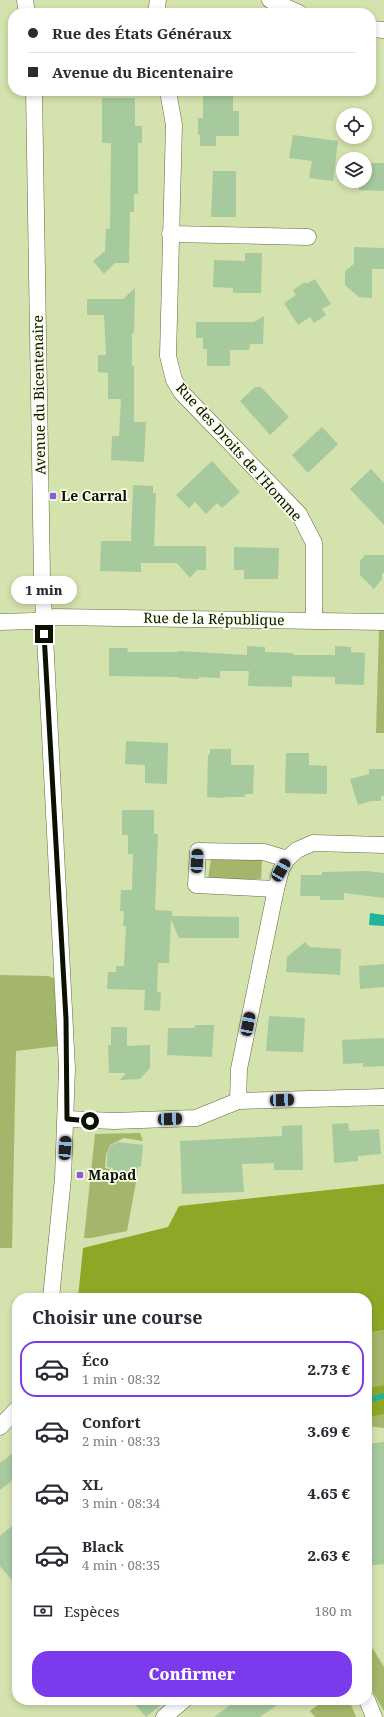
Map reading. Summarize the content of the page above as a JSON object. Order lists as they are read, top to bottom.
{
  "streets": {
    "street": ["Avenue du Bicentenaire", "Rue des Droits de l'Homme", "Rue de la République"]
  },
  "crossings": [
    ["Avenue du Bicentenaire", "Rue de la République"],
    ["Rue des Droits de l'Homme", "Rue de la République"]
  ],
  "places": {
    "transit": ["Le Carral", "Mapad"]
  },
  "page": {
    "banner": ["Rue des États Généraux", "Avenue du Bicentenaire"],
    "bubble": "1 min",
    "heading": "Choisir une course",
    "list": [
      {
        "name": "Éco",
        "note": "1 min · 08:32",
        "value": "2.73 €"
      },
      {
        "name": "Confort",
        "note": "2 min · 08:33",
        "value": "3.69 €"
      },
      {
        "name": "XL",
        "note": "3 min · 08:34",
        "value": "4.65 €"
      },
      {
        "name": "Black",
        "note": "4 min · 08:35",
        "value": "2.63 €"
      }
    ],
    "pay": ["Espèces", "180 m"],
    "buttons": "Confirmer"
  }
}
